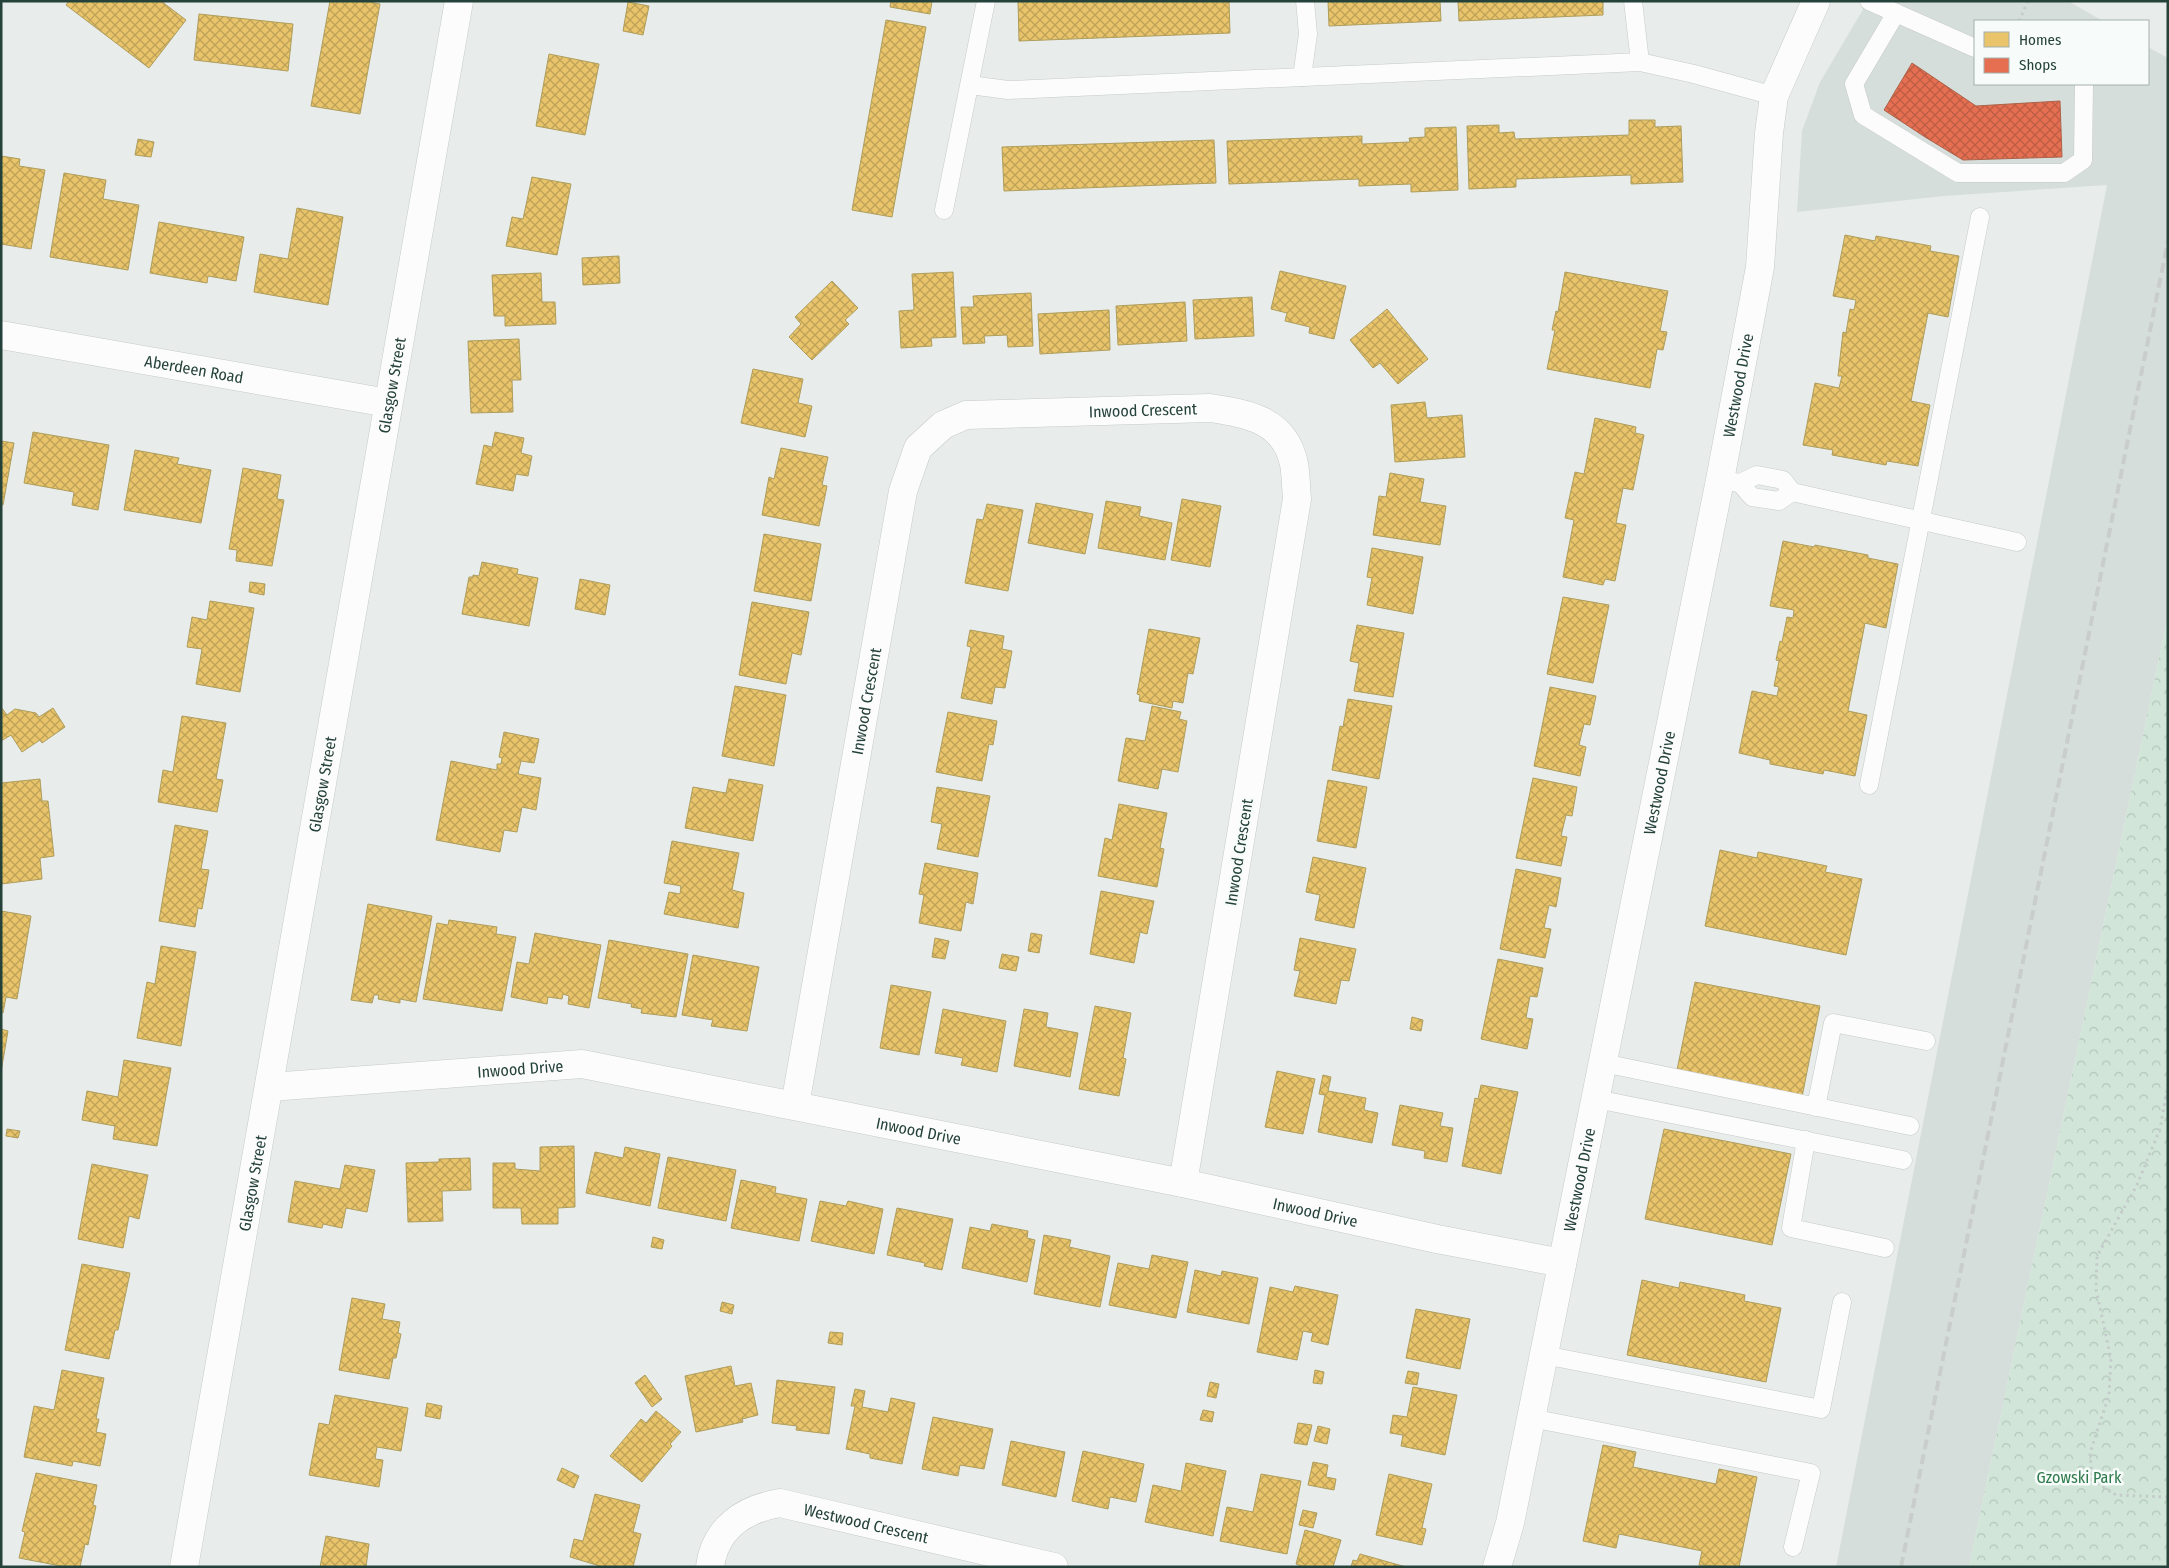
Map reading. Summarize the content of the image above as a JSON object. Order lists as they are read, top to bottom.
{
  "streets": {
    "street": [
      "Aberdeen Road",
      "Glasgow Street",
      "Westwood Drive",
      "Inwood Crescent",
      "Inwood Drive",
      "Westwood Crescent"
    ]
  },
  "crossings": [
    ["Aberdeen Road", "Glasgow Street"],
    ["Glasgow Street", "Inwood Drive"],
    ["Westwood Drive", "Inwood Drive"],
    ["Inwood Crescent", "Inwood Drive"]
  ],
  "parks": ["Gzowski Park"],
  "legend": ["Homes", "Shops"]
}
